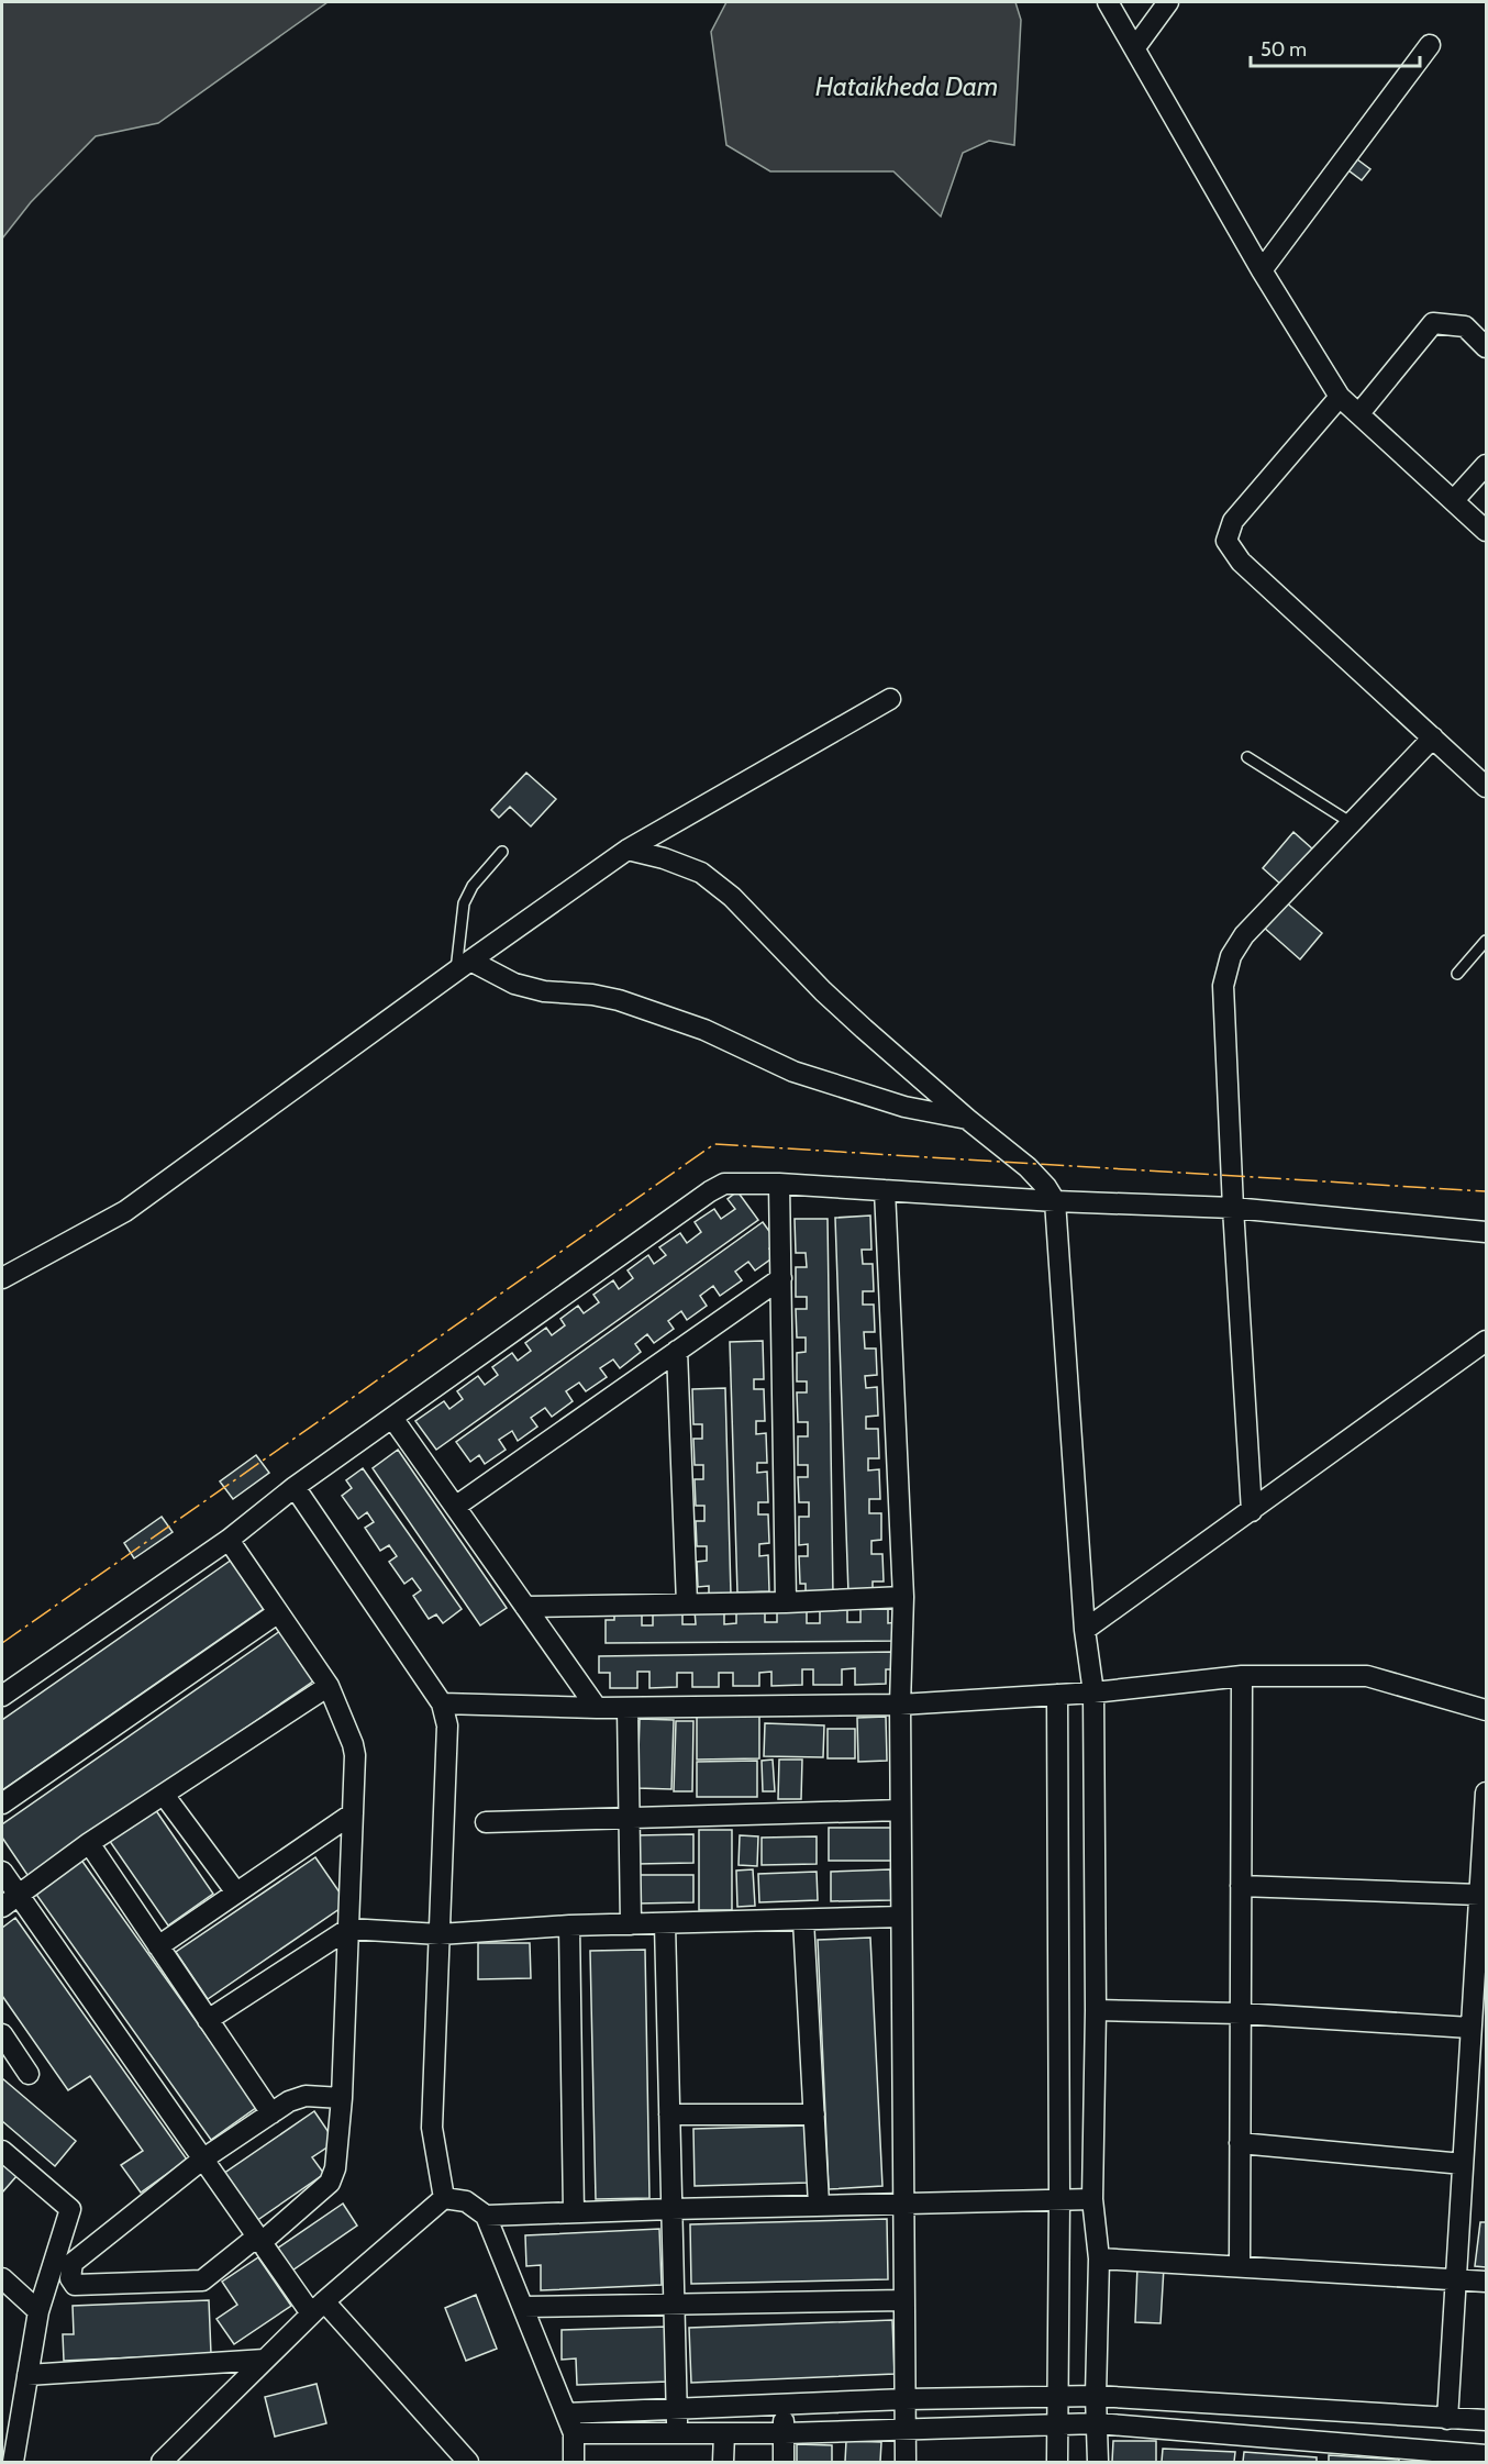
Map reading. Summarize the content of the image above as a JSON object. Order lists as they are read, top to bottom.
{
  "water": ["Hataikheda Dam"],
  "scale_bar": "50 m"
}
